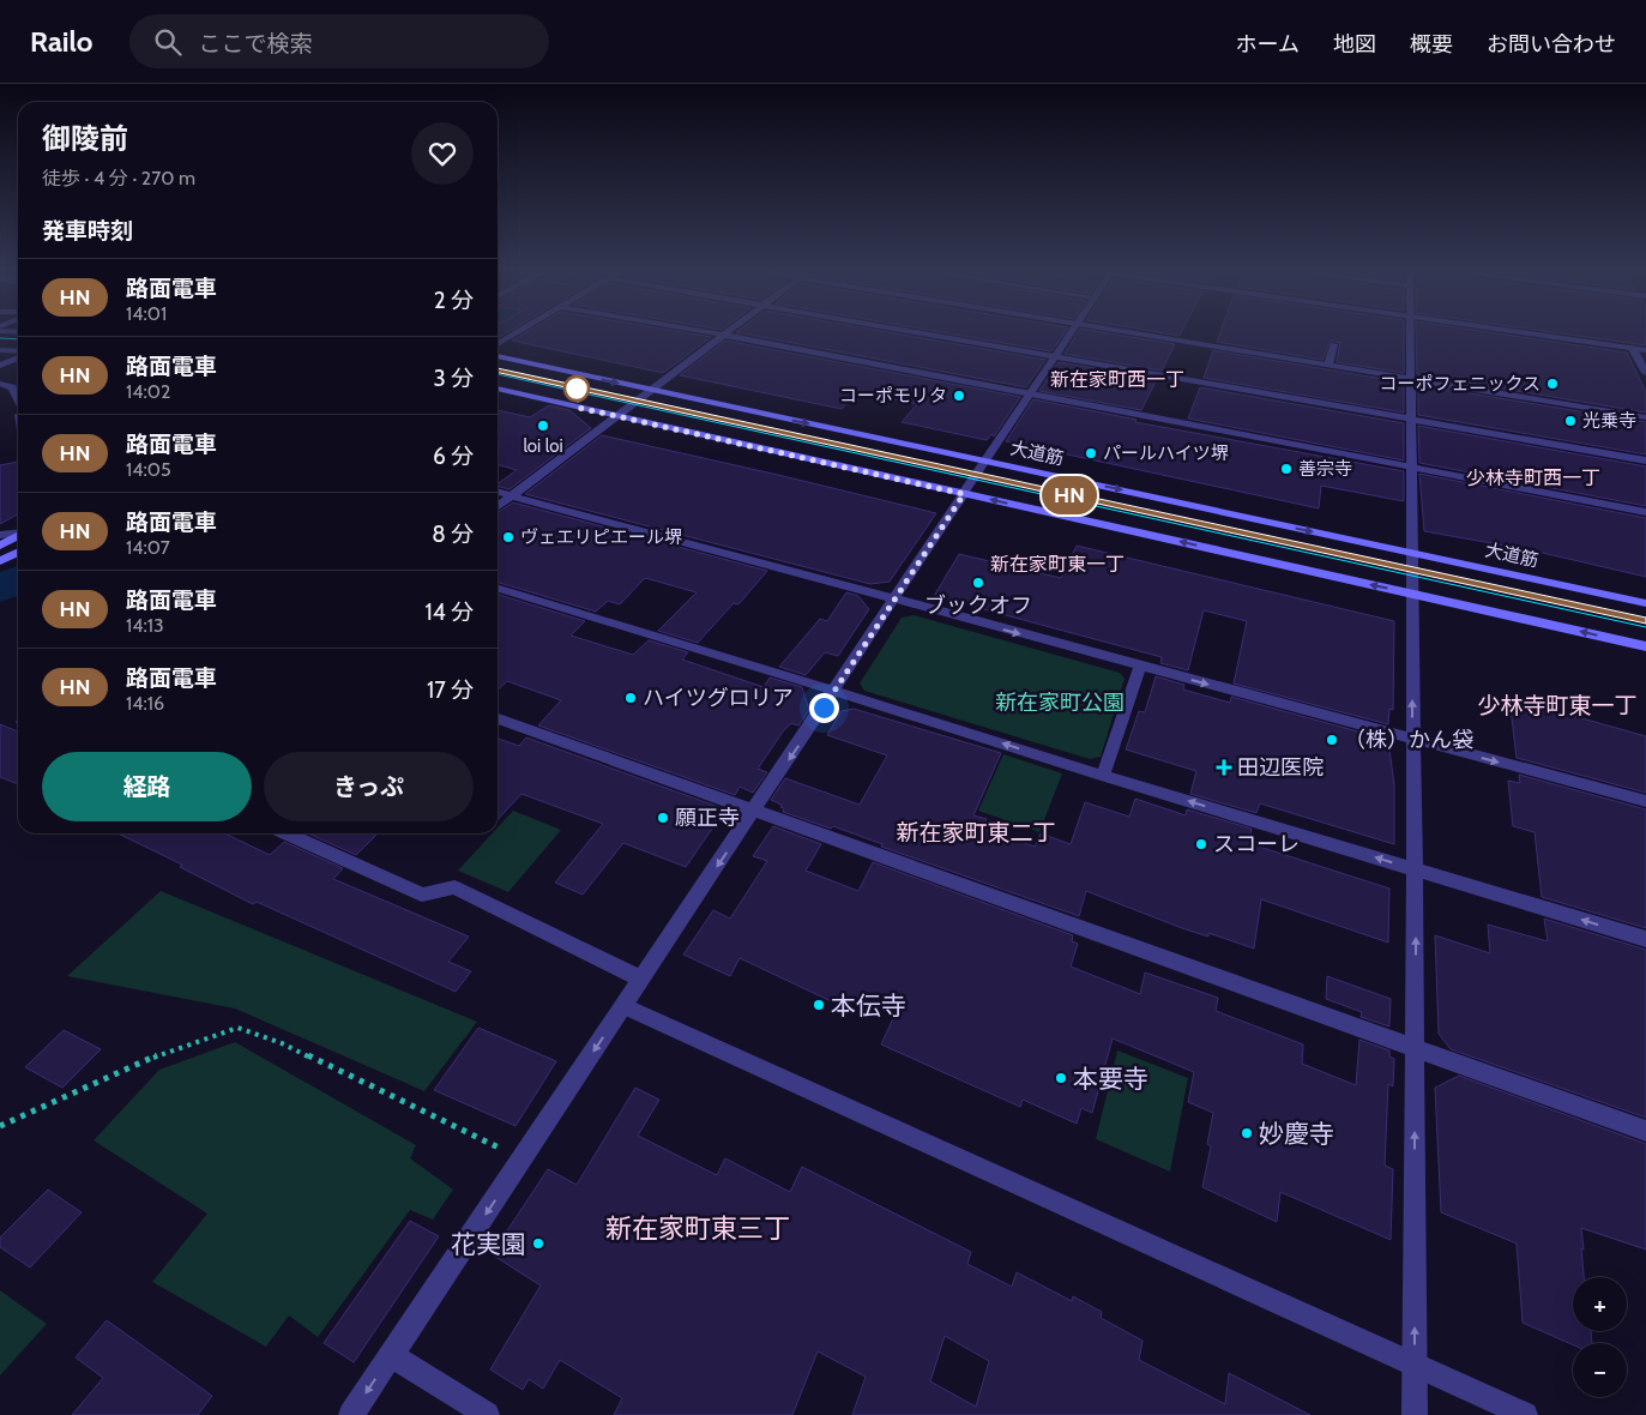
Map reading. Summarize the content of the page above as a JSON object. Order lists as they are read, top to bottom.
{
  "streets": {
    "main road": ["大道筋"]
  },
  "districts": [
    "新在家町西一丁",
    "少林寺町西一丁",
    "新在家町東一丁",
    "少林寺町東一丁",
    "新在家町東二丁",
    "新在家町東三丁"
  ],
  "parks": ["新在家町公園"],
  "places": {
    "other": [
      "コーポフェニックス",
      "コーポモリタ",
      "光乗寺",
      "loi loi",
      "パールハイツ堺",
      "善宗寺",
      "ヴェエリピエール堺",
      "ブックオフ",
      "ハイツグロリア",
      "（株）かん袋",
      "願正寺",
      "スコーレ",
      "本伝寺",
      "本要寺",
      "妙慶寺",
      "花実園"
    ],
    "health": ["田辺医院"]
  },
  "lines": ["tram line HN"],
  "page": {
    "header": "Railo",
    "search": "ここで検索",
    "nav": [
      "ホーム",
      "地図",
      "概要",
      "お問い合わせ"
    ],
    "on_map": "HN",
    "heading": [
      ["御陵前", "徒歩 · 4 分 · 270 m"],
      "発車時刻"
    ],
    "list": [
      {
        "mark": "HN",
        "name": "路面電車",
        "note": "14:01",
        "value": "2 分"
      },
      {
        "mark": "HN",
        "name": "路面電車",
        "note": "14:02",
        "value": "3 分"
      },
      {
        "mark": "HN",
        "name": "路面電車",
        "note": "14:05",
        "value": "6 分"
      },
      {
        "mark": "HN",
        "name": "路面電車",
        "note": "14:07",
        "value": "8 分"
      },
      {
        "mark": "HN",
        "name": "路面電車",
        "note": "14:13",
        "value": "14 分"
      },
      {
        "mark": "HN",
        "name": "路面電車",
        "note": "14:16",
        "value": "17 分"
      }
    ],
    "buttons": ["経路", "きっぷ"],
    "map_buttons": ["+", "−"]
  }
}
